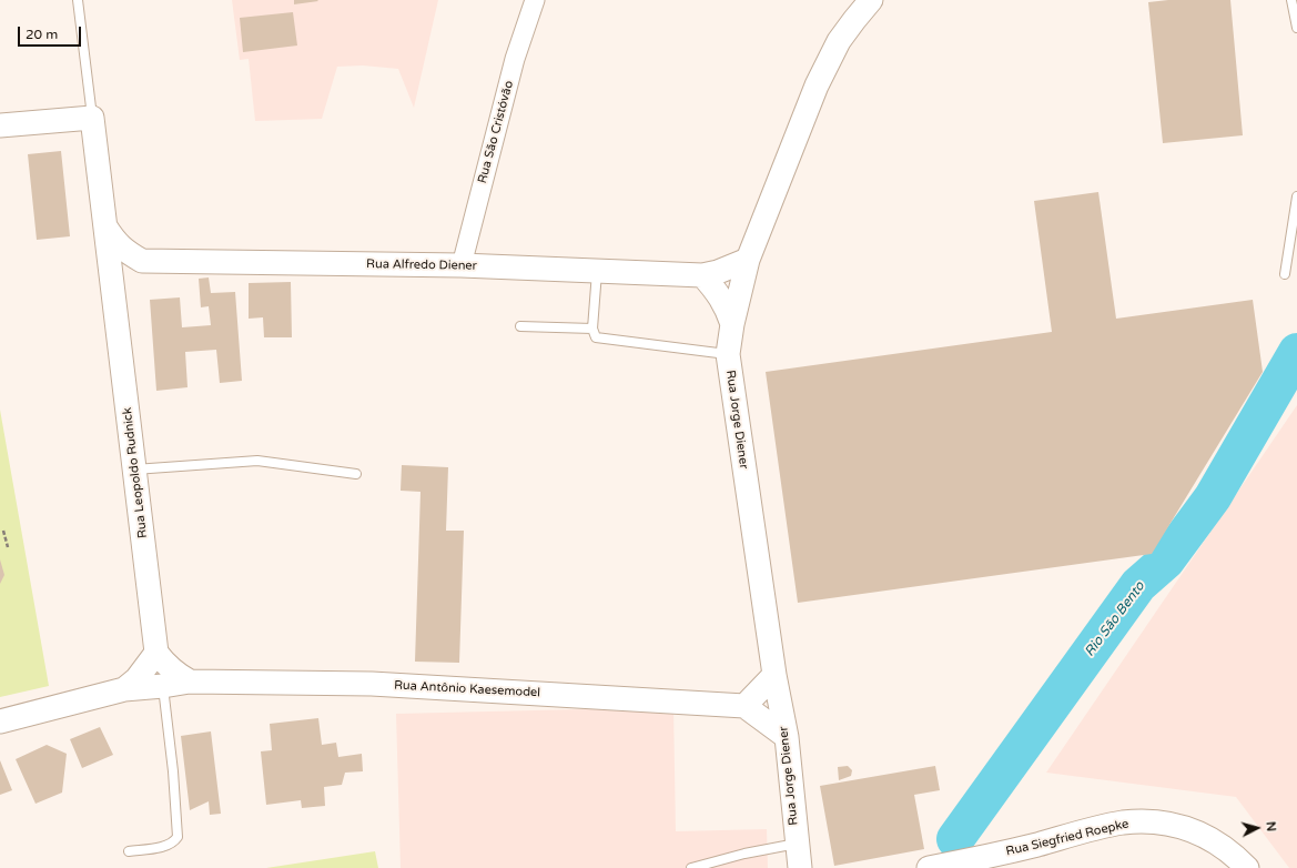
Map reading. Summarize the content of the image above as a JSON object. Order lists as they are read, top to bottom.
{
  "streets": {
    "street": [
      "Rua São Cristóvão",
      "Rua Alfredo Diener",
      "Rua Jorge Diener",
      "Rua Leopoldo Rudnick",
      "Rua Antônio Kaesemodel",
      "Rua Siegfried Roepke"
    ]
  },
  "crossings": [
    ["Rua São Cristóvão", "Rua Alfredo Diener"],
    ["Rua Alfredo Diener", "Rua Jorge Diener"],
    ["Rua Alfredo Diener", "Rua Leopoldo Rudnick"],
    ["Rua Leopoldo Rudnick", "Rua Antônio Kaesemodel"]
  ],
  "water": ["Rio São Bento"],
  "scale_bar": "20 m",
  "north": "right"
}
